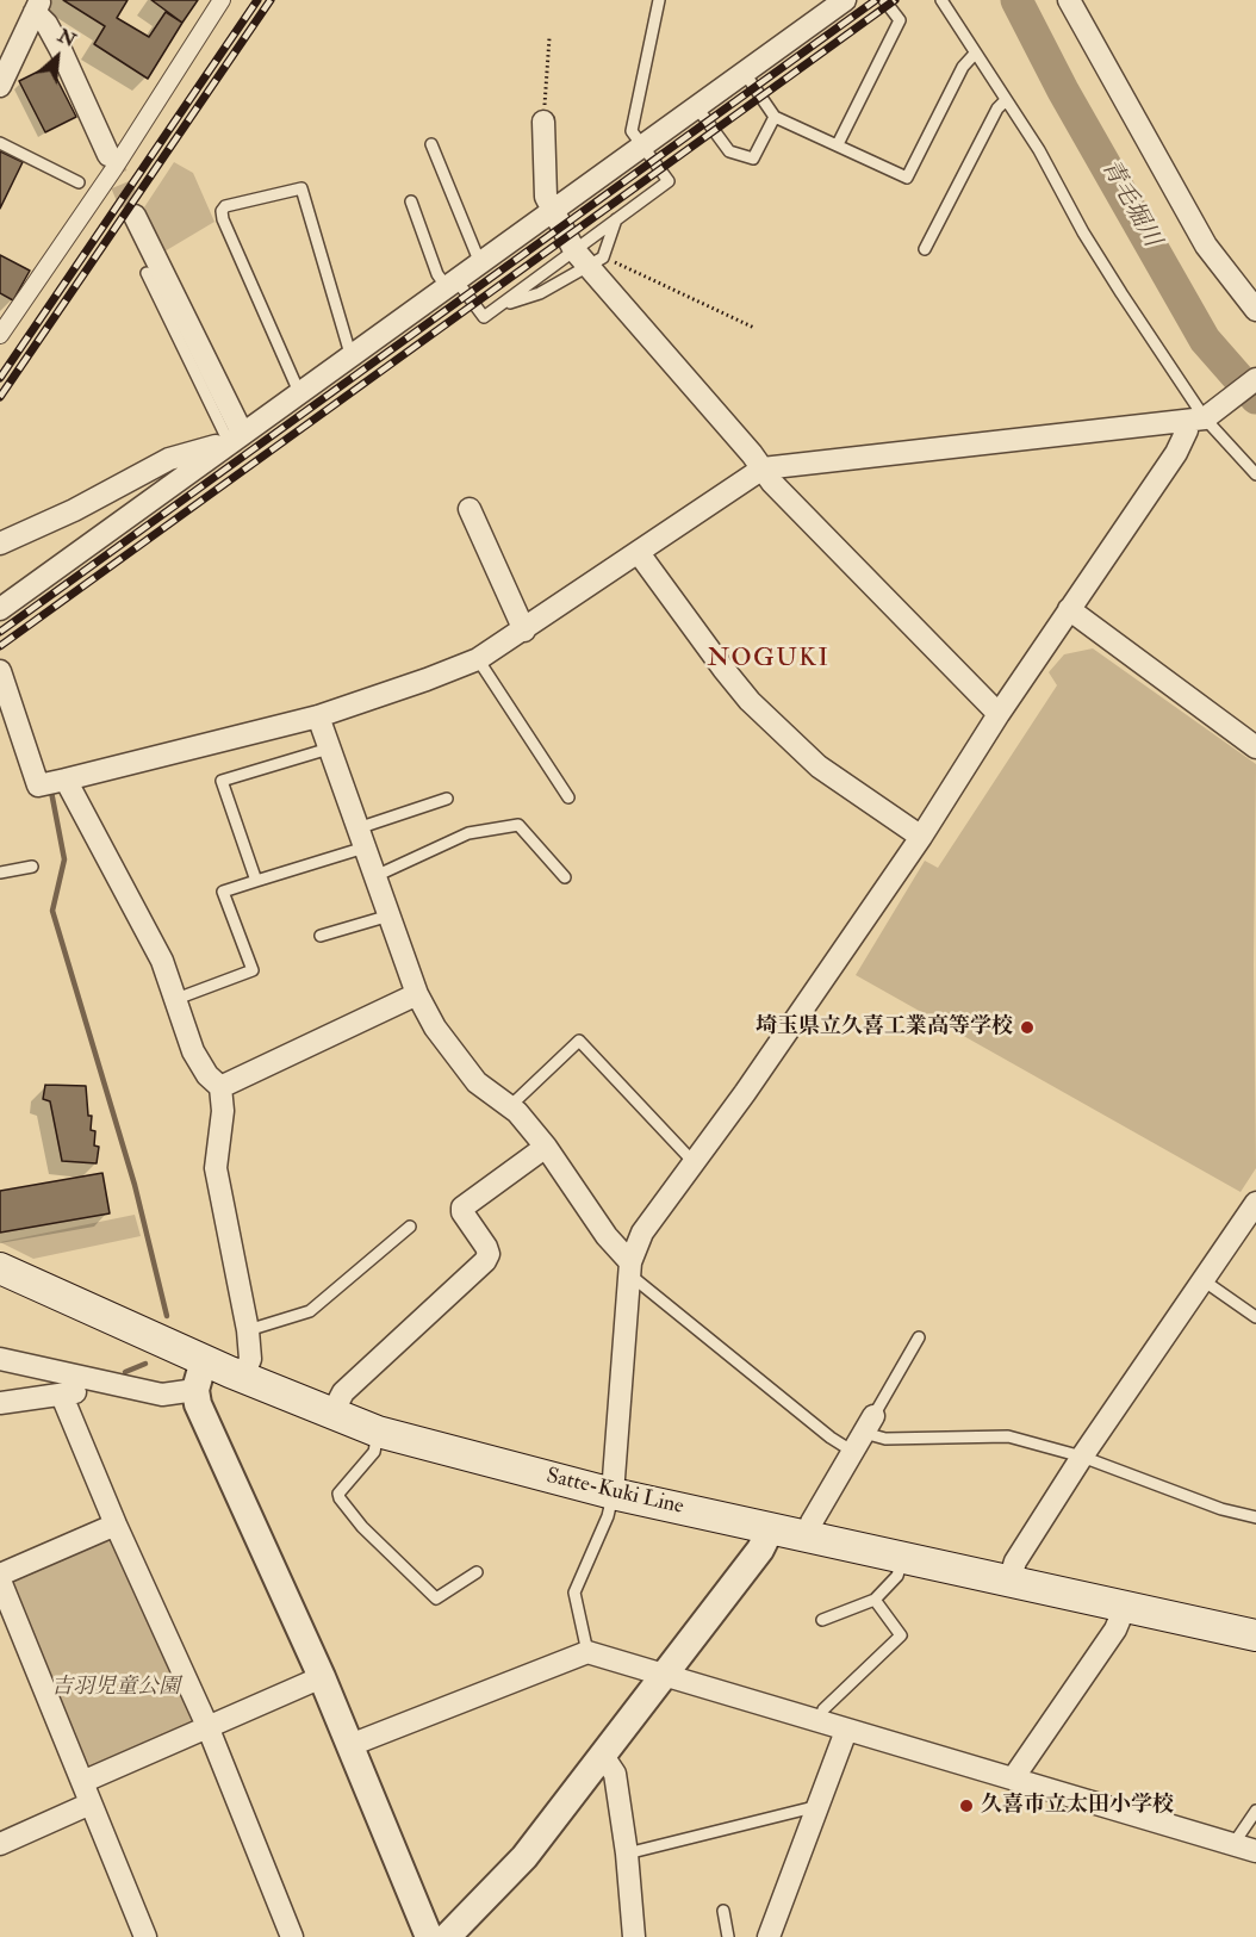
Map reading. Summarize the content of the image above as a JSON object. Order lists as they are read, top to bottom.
{
  "streets": {
    "main road": ["Satte-Kuki Line"]
  },
  "districts": ["NOGUKI"],
  "water": ["青毛堀川"],
  "parks": ["吉羽児童公園"],
  "places": ["埼玉県立久喜工業高等学校", "久喜市立太田小学校"],
  "north": "top right"
}
